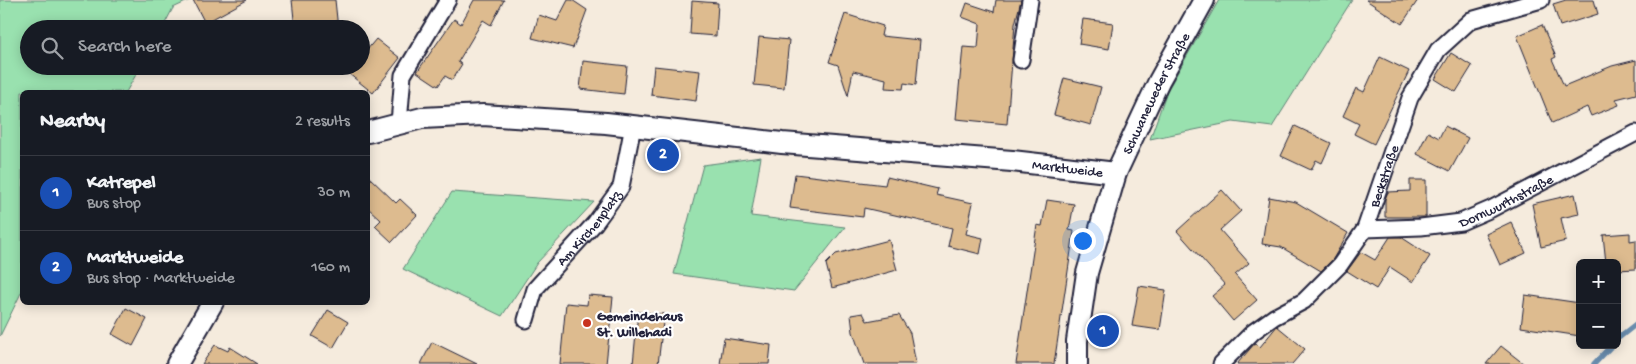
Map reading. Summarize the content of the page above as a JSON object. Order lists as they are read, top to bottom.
{
  "streets": {
    "street": [
      "Schwaneweder Straße",
      "Marktweide",
      "Beckstraße",
      "Dornwurthstraße",
      "Am Kirchenplatz"
    ]
  },
  "crossings": [
    ["Schwaneweder Straße", "Marktweide"],
    ["Marktweide", "Am Kirchenplatz"],
    ["Beckstraße", "Dornwurthstraße"]
  ],
  "places": ["Gemeindehaus St. Willehadi"],
  "page": {
    "search": "Search here",
    "heading": ["Nearby", "2 results"],
    "pins": ["2", "1"],
    "list": [
      {
        "mark": "1",
        "name": "Katrepel",
        "note": "Bus stop",
        "value": "30 m"
      },
      {
        "mark": "2",
        "name": "Marktweide",
        "note": "Bus stop · Marktweide",
        "value": "160 m"
      }
    ],
    "map_buttons": ["+", "−"]
  }
}
